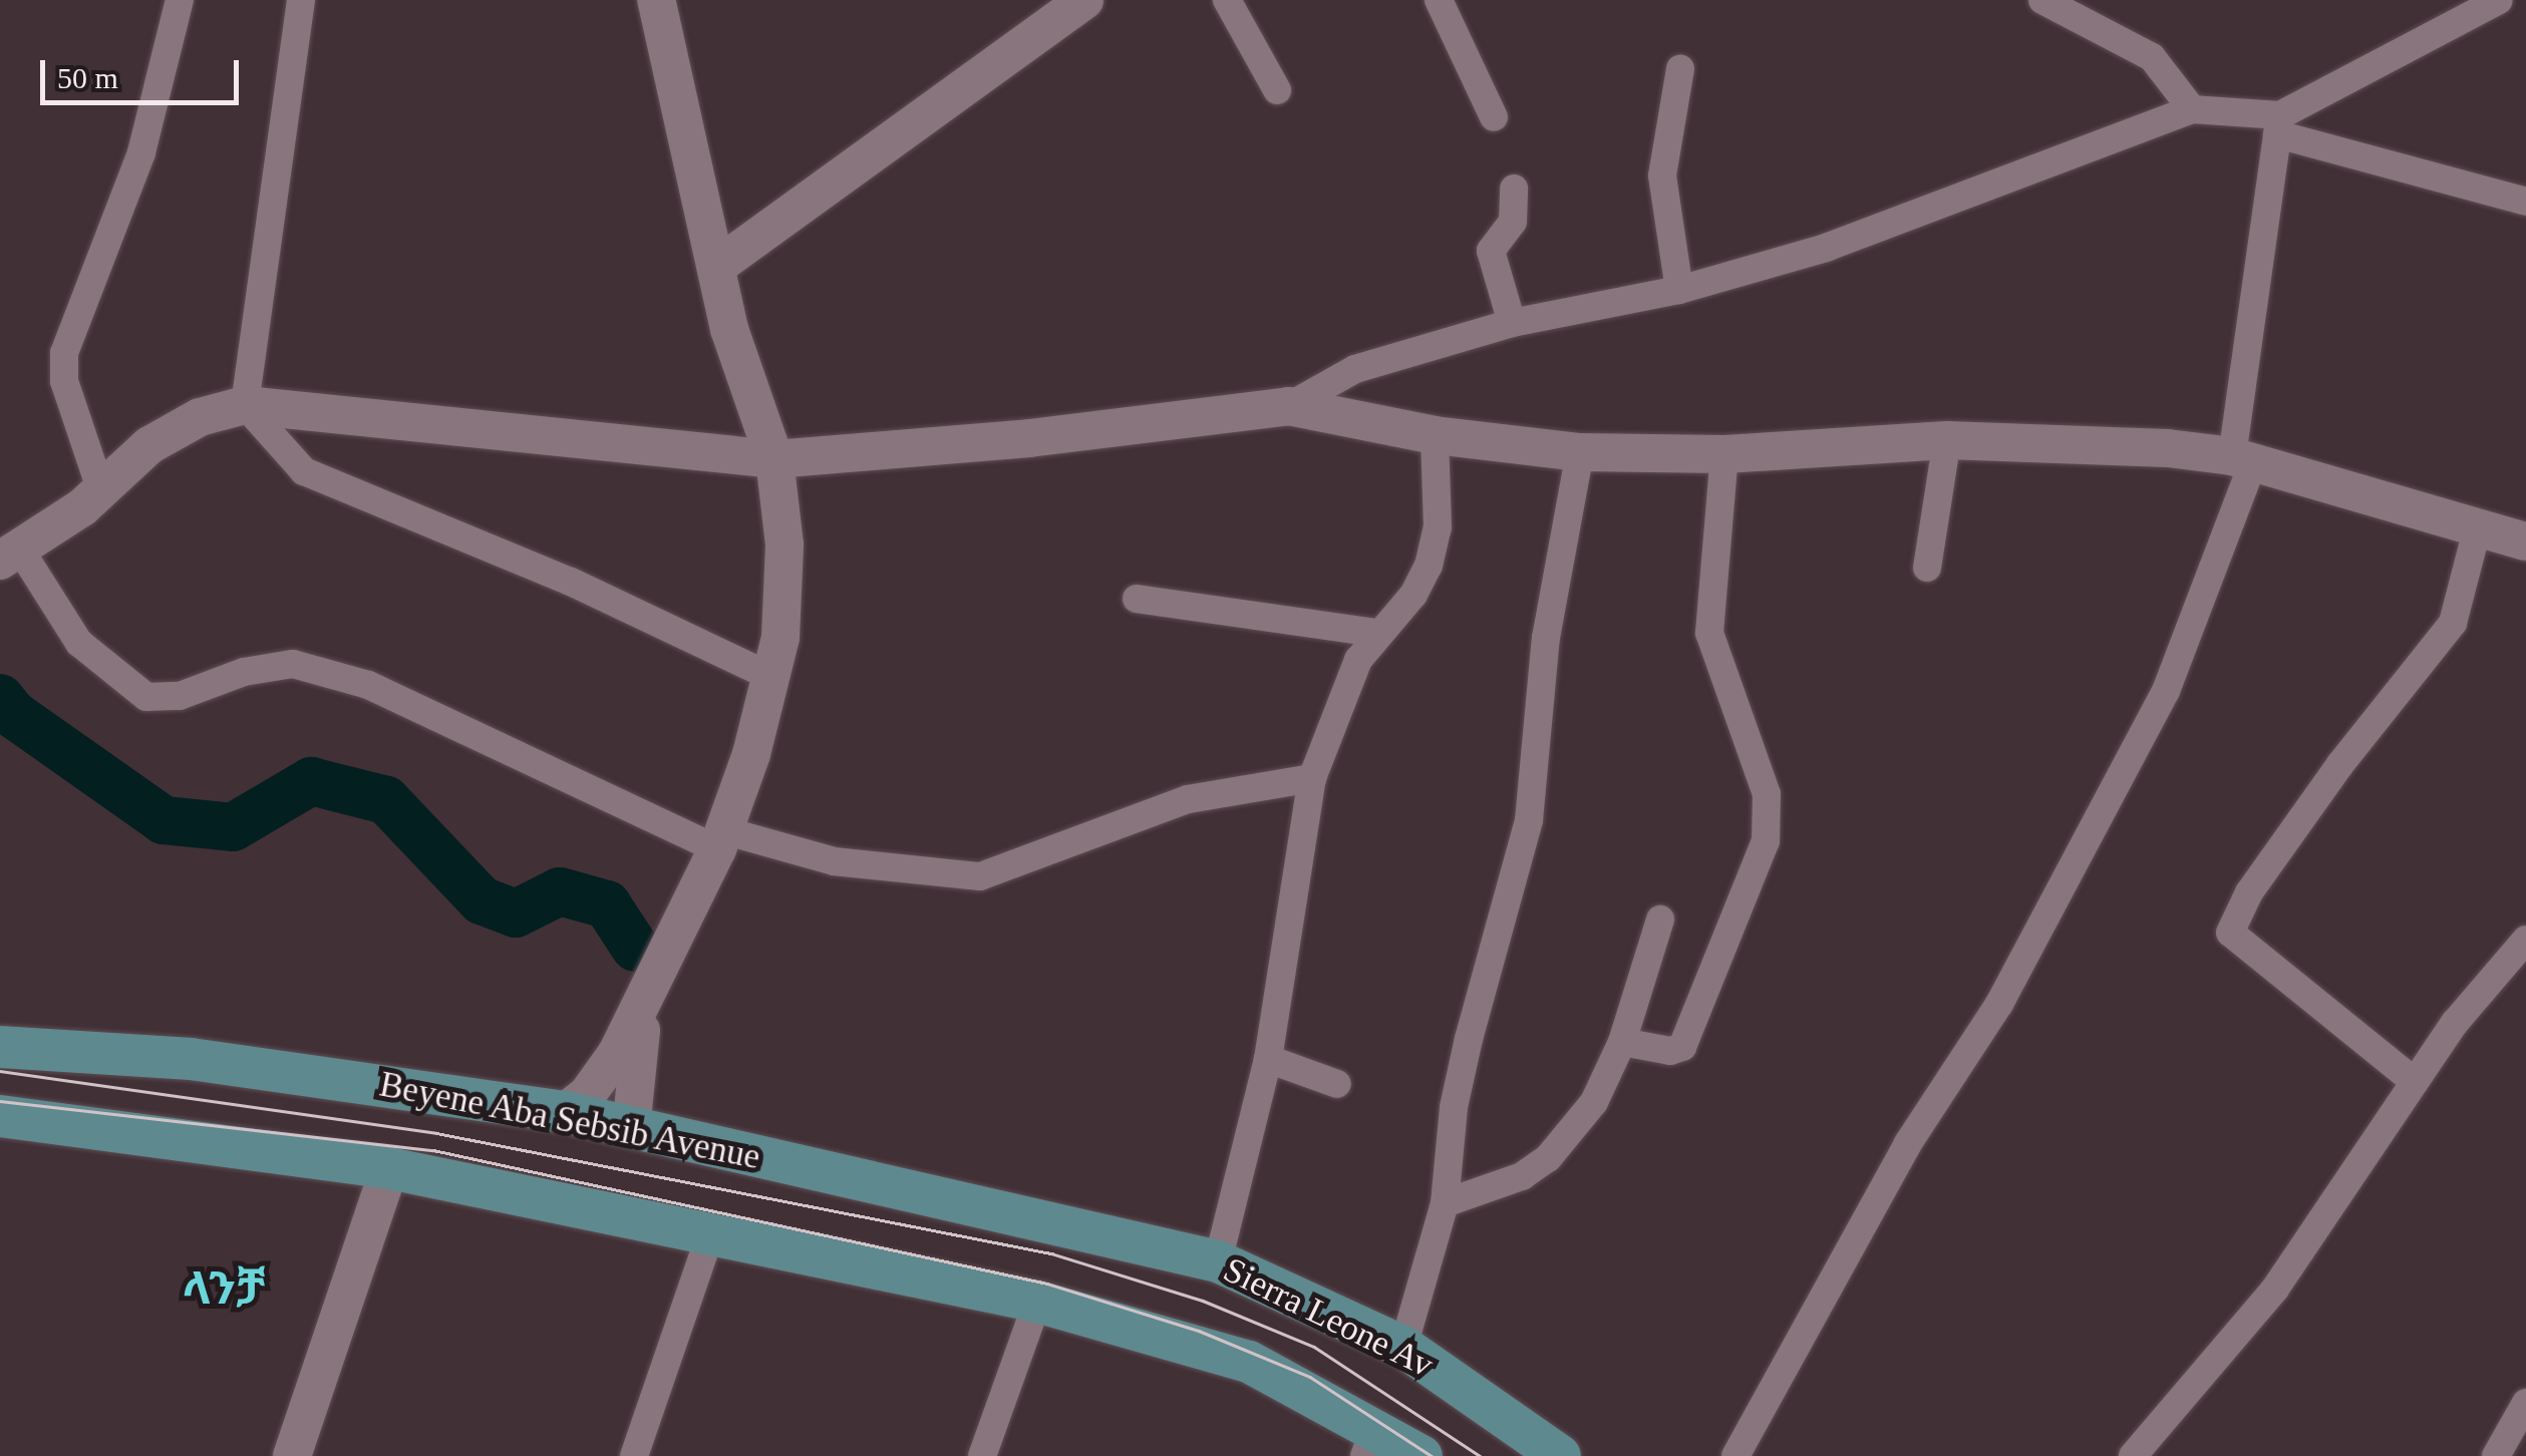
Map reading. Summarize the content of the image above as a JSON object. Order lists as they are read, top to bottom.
{
  "streets": {
    "main road": ["Beyene Aba Sebsib Avenue", "Sierra Leone Av"]
  },
  "crossings": [
    ["Beyene Aba Sebsib Avenue", "Sierra Leone Av"]
  ],
  "districts": ["ላንቻ"],
  "scale_bar": "50 m"
}
